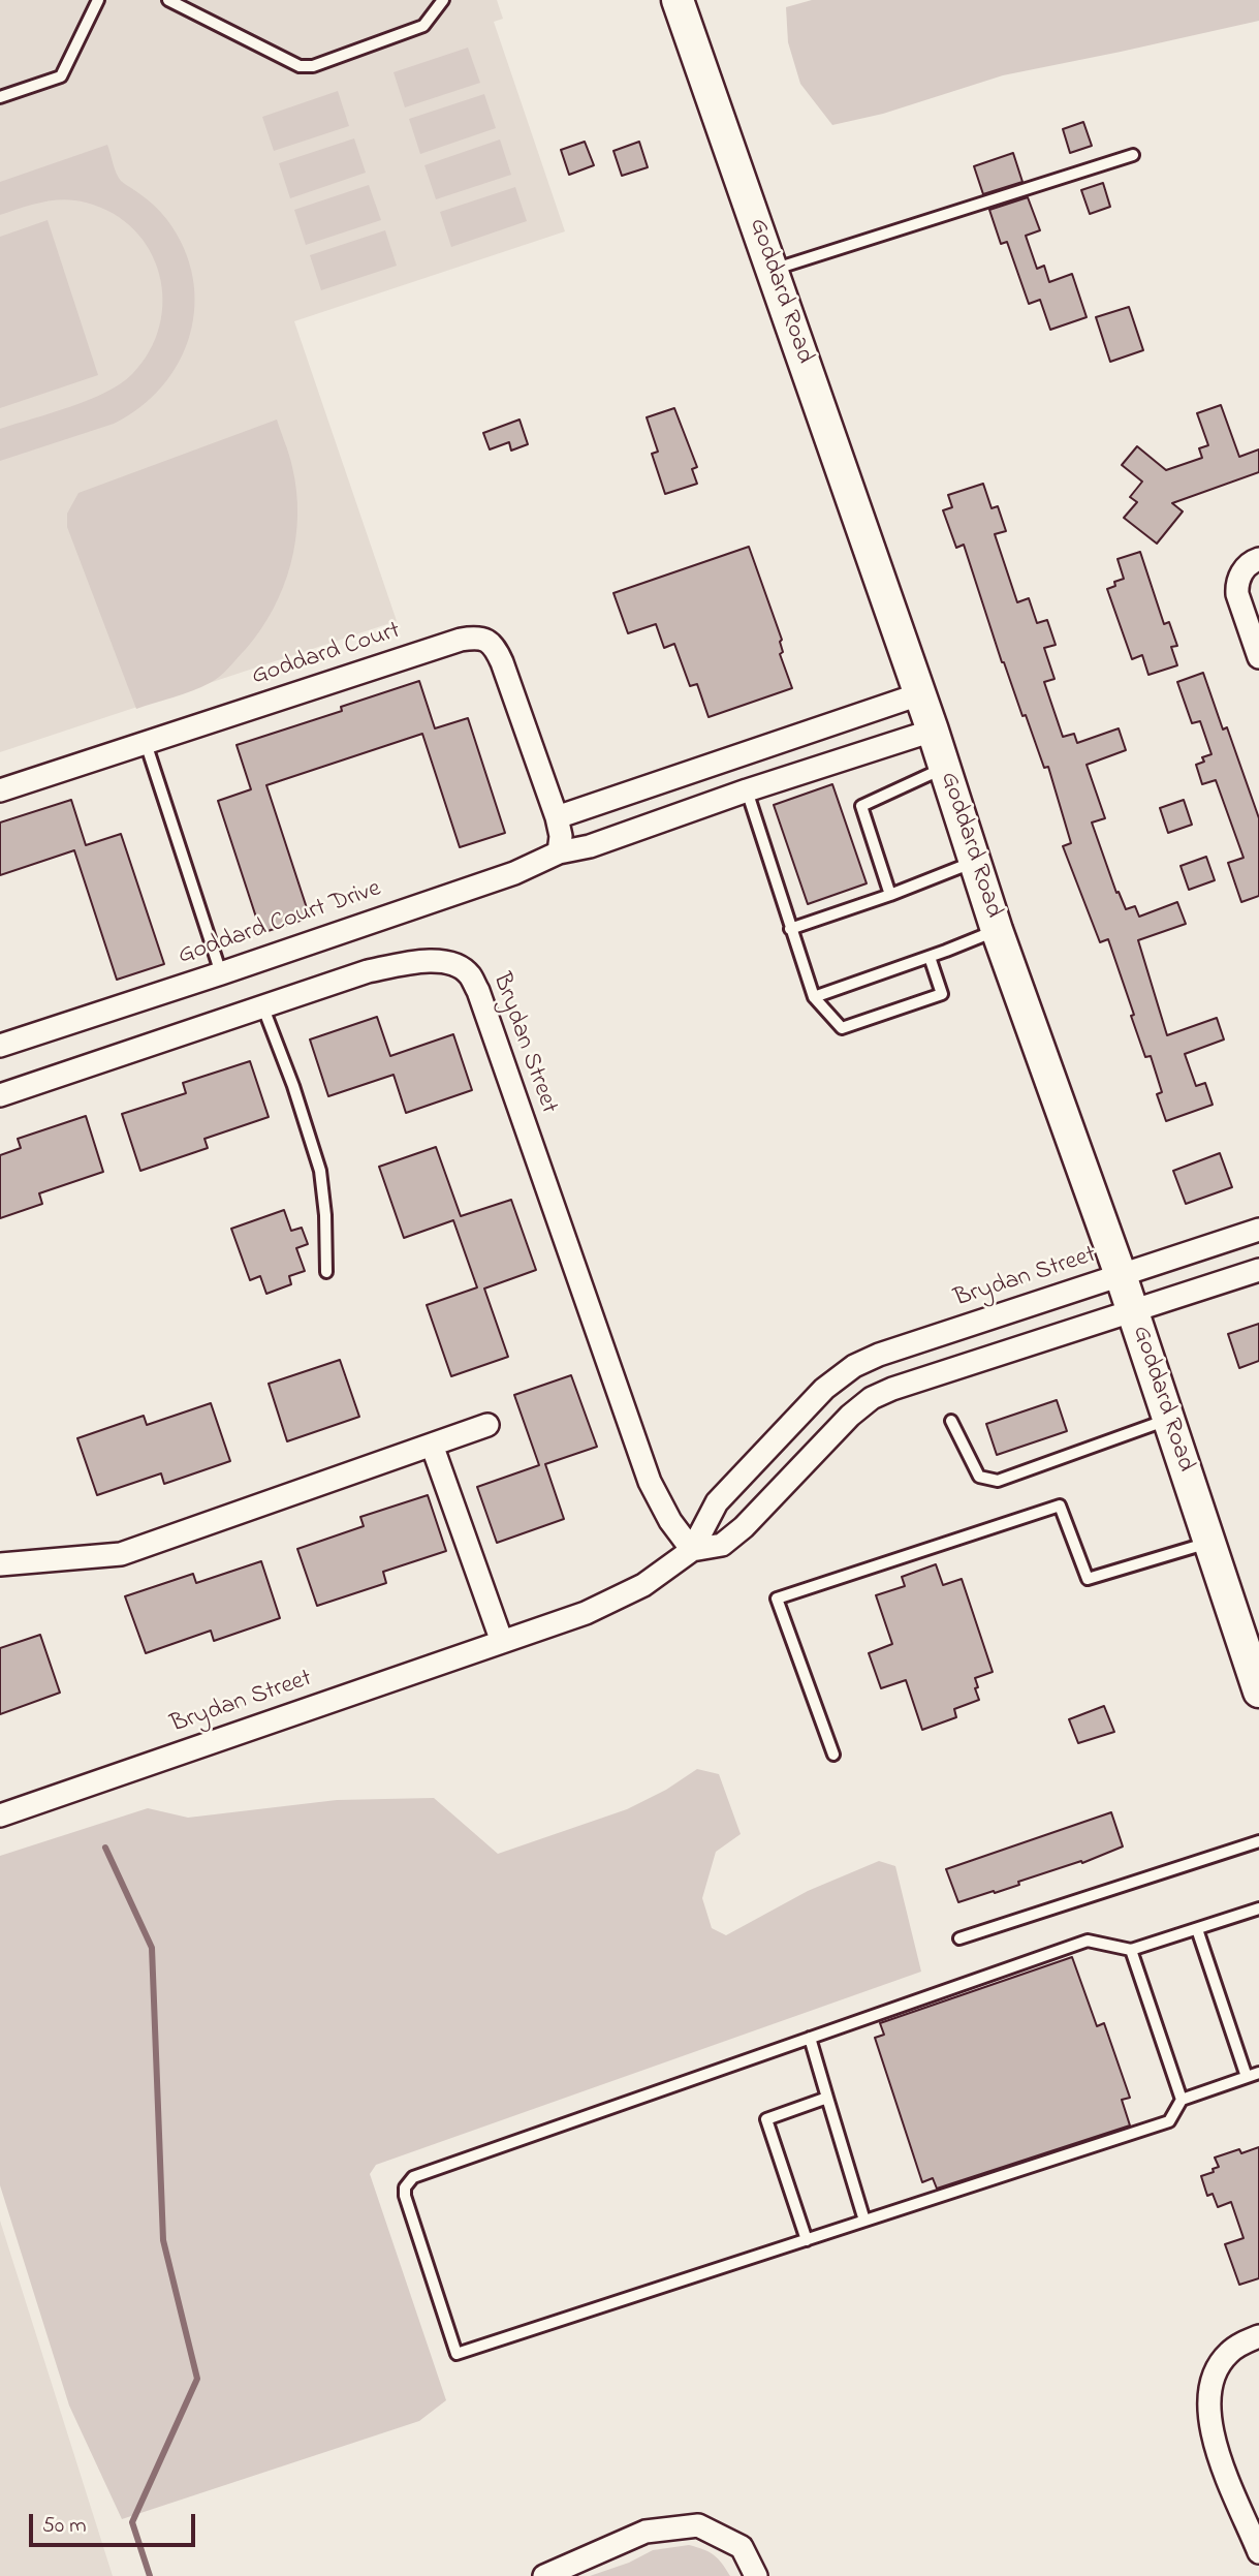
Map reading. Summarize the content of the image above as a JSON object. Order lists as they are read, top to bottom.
{
  "streets": {
    "main road": ["Goddard Road"],
    "street": ["Goddard Court", "Goddard Court Drive", "Brydan Street"]
  },
  "crossings": [
    ["Goddard Road", "Brydan Street"],
    ["Goddard Court", "Goddard Court Drive"]
  ],
  "scale_bar": "50 m"
}
